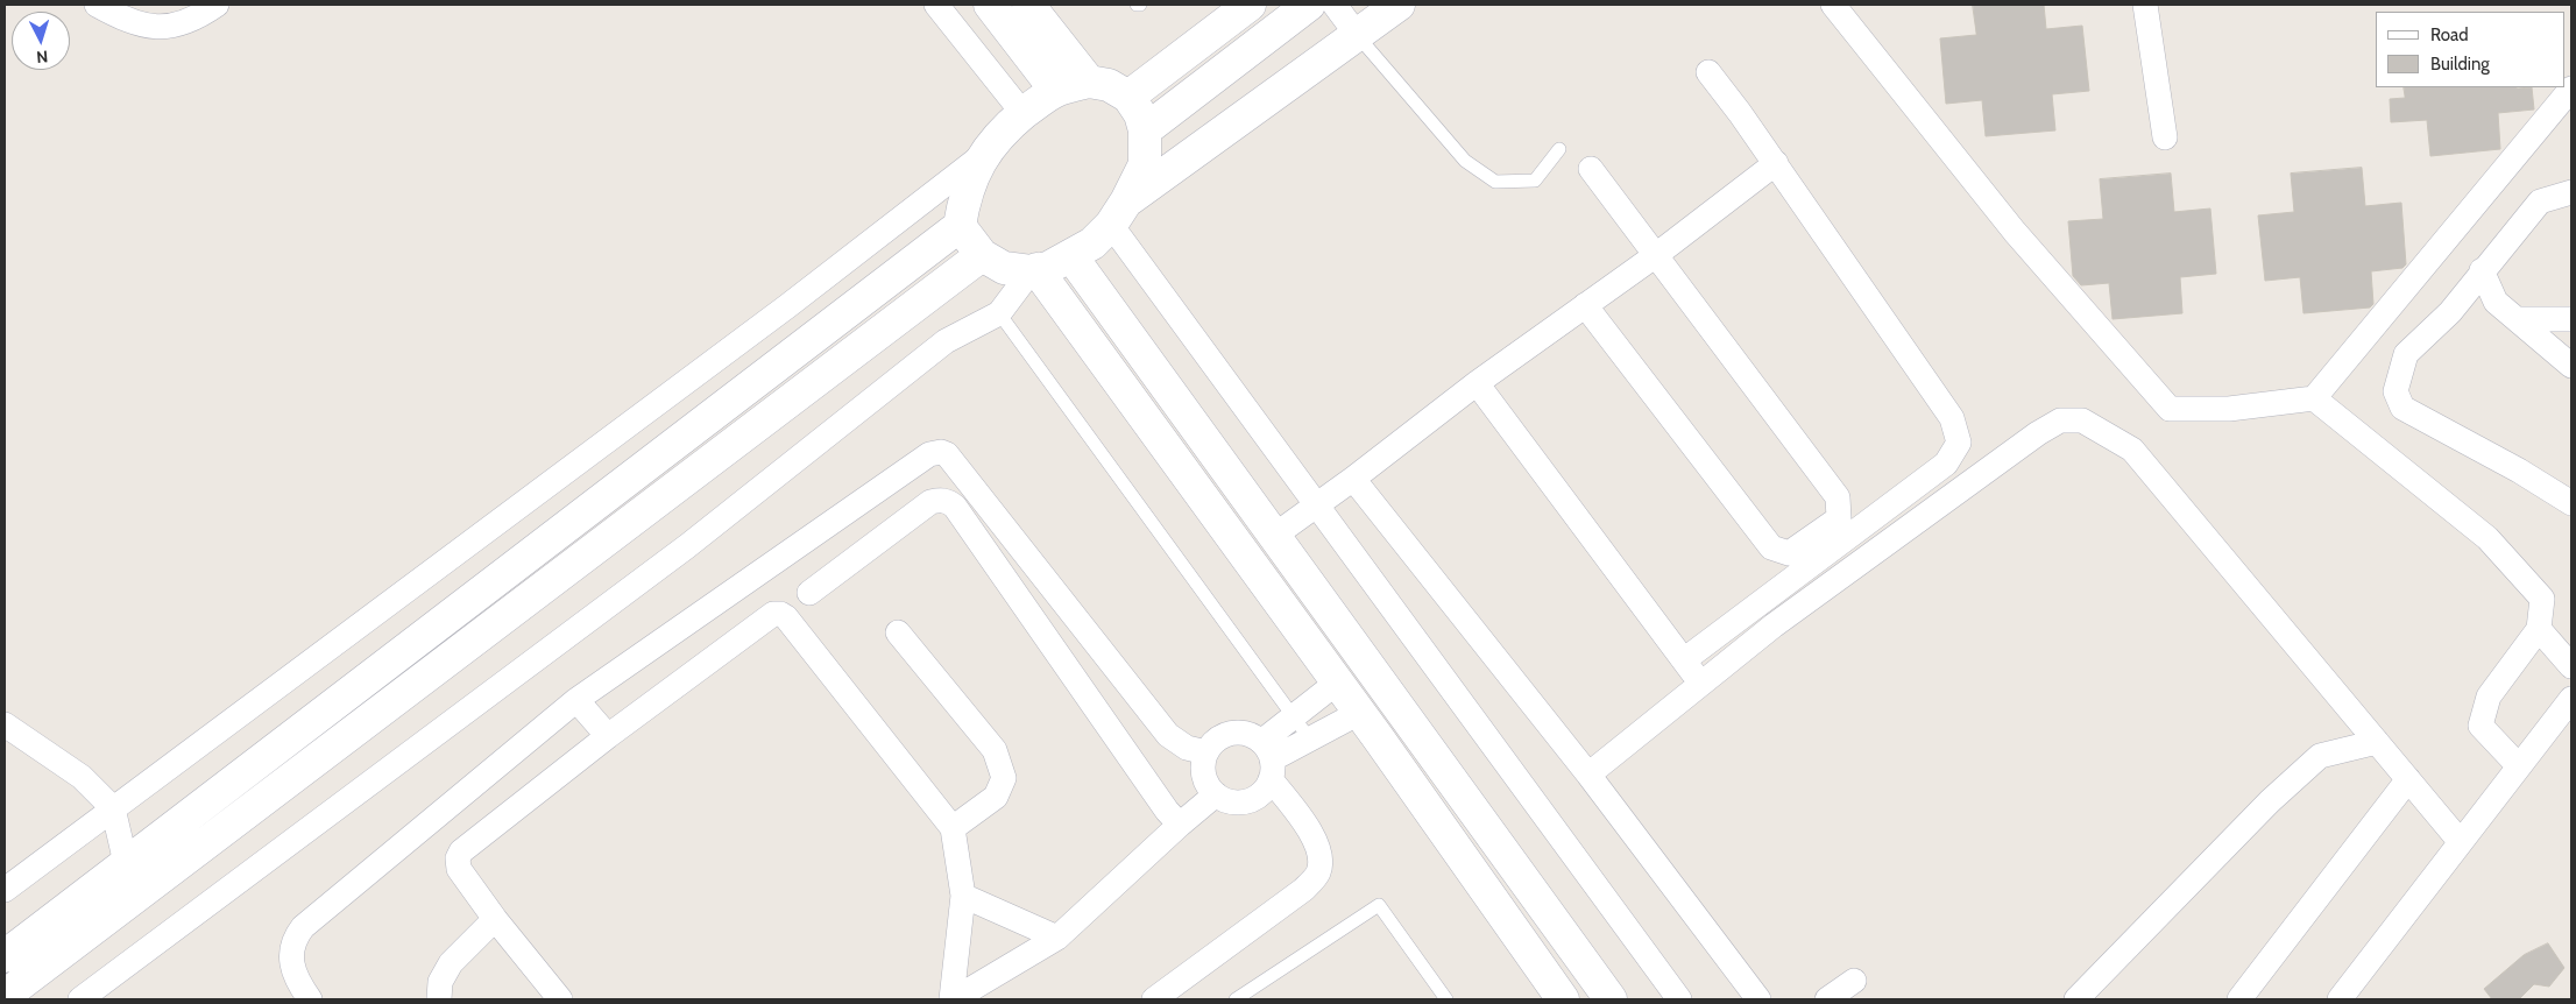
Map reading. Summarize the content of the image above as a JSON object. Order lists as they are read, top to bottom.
{
  "legend": ["Road", "Building"],
  "north": "bottom"
}
